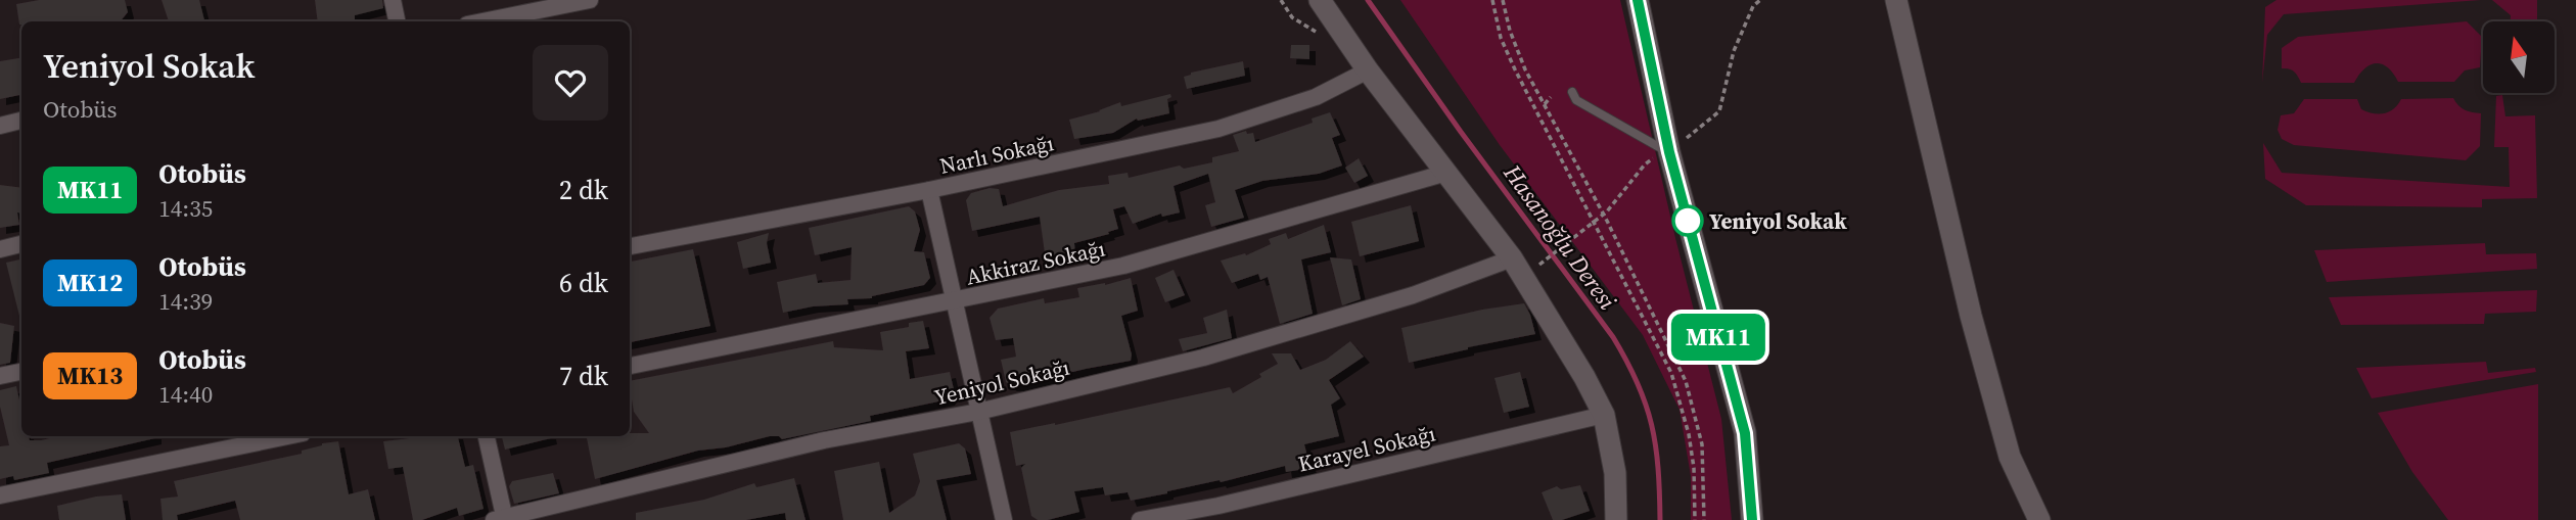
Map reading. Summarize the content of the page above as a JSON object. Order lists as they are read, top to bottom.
{
  "streets": {
    "street": [
      "Narlı Sokağı",
      "Akkiraz Sokağı",
      "Yeniyol Sokağı",
      "Karayel Sokağı"
    ]
  },
  "water": ["Hasanoğlu Deresi"],
  "places": ["Yeniyol Sokak"],
  "lines": ["bus line MK11"],
  "north": "top",
  "page": {
    "on_map": "MK11",
    "heading": ["Yeniyol Sokak", "Otobüs"],
    "list": [
      {
        "mark": "MK11",
        "name": "Otobüs",
        "note": "14:35",
        "value": "2 dk"
      },
      {
        "mark": "MK12",
        "name": "Otobüs",
        "note": "14:39",
        "value": "6 dk"
      },
      {
        "mark": "MK13",
        "name": "Otobüs",
        "note": "14:40",
        "value": "7 dk"
      }
    ]
  }
}
